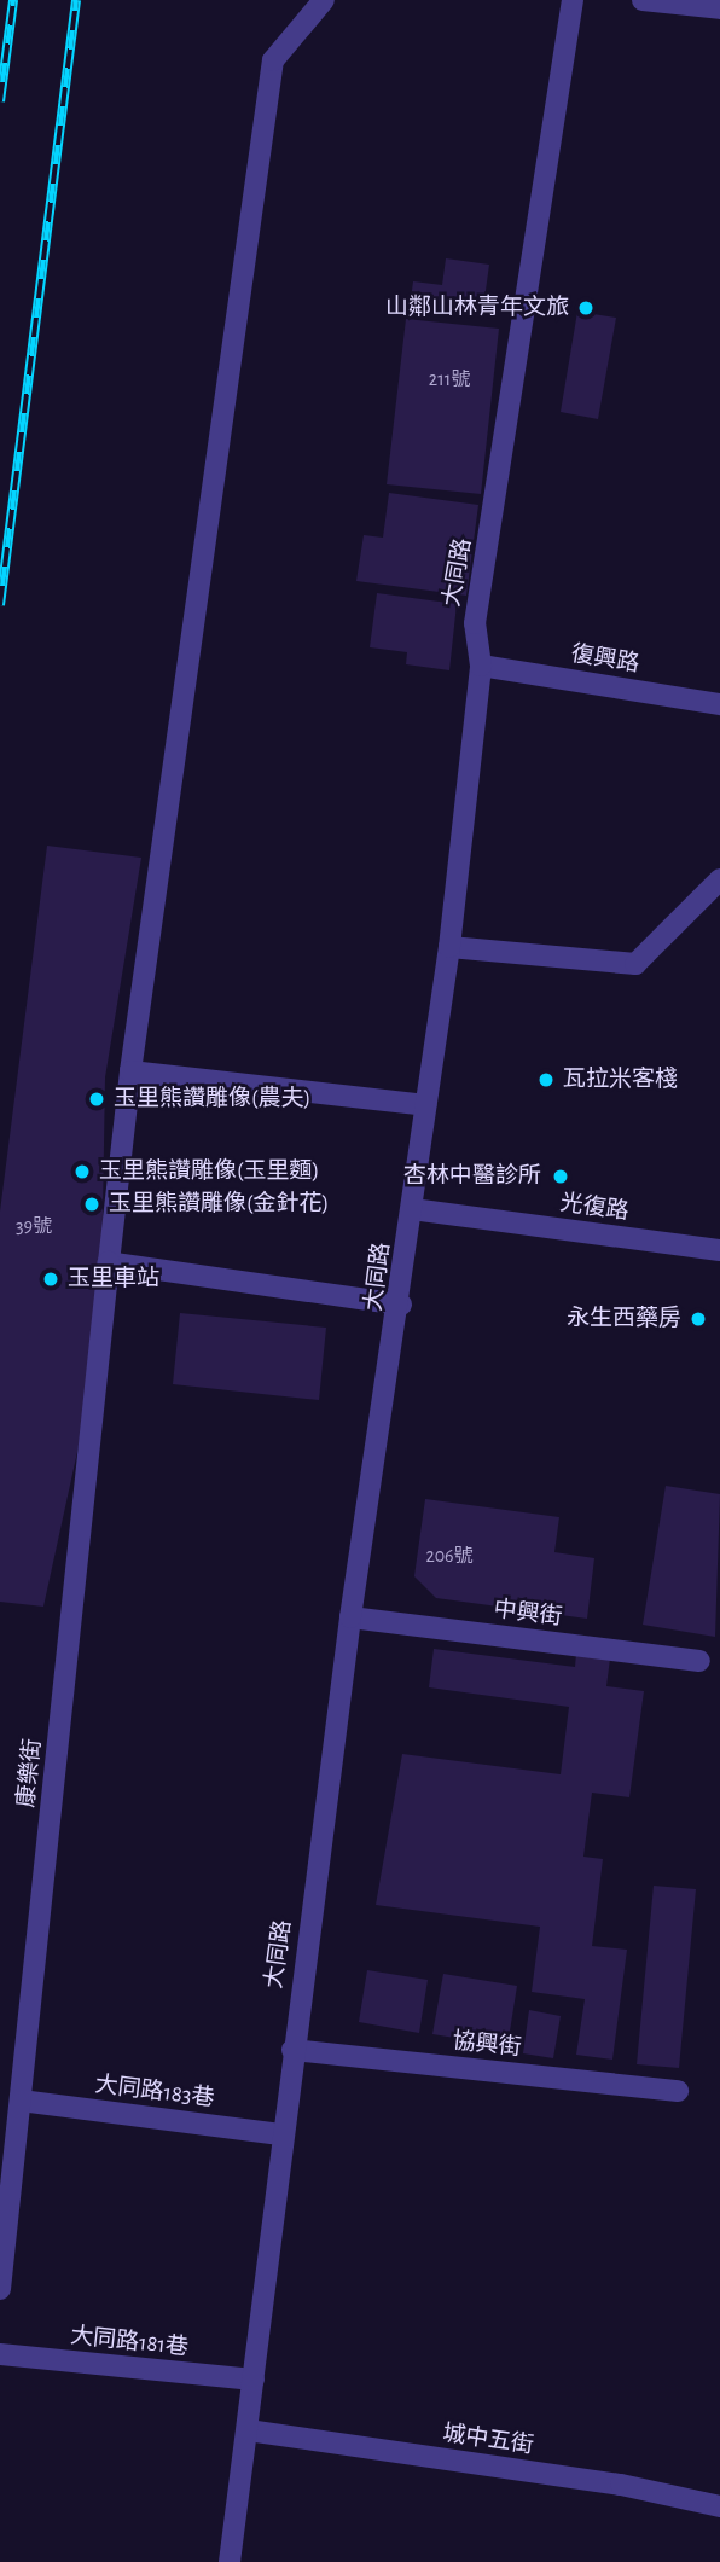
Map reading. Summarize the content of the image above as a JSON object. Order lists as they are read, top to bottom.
{
  "streets": {
    "street": [
      "大同路",
      "復興路",
      "光復路",
      "中興街",
      "康樂街",
      "協興街",
      "大同路183巷",
      "大同路181巷",
      "城中五街"
    ]
  },
  "crossings": [
    ["大同路", "復興路"],
    ["大同路", "光復路"],
    ["大同路", "中興街"],
    ["大同路", "協興街"],
    ["大同路", "大同路183巷"],
    ["大同路", "大同路181巷"],
    ["大同路", "城中五街"],
    ["康樂街", "大同路183巷"]
  ],
  "places": [
    "山鄰山林青年文旅",
    "瓦拉米客棧",
    "玉里熊讚雕像(農夫)",
    "玉里熊讚雕像(玉里麵)",
    "杏林中醫診所",
    "玉里熊讚雕像(金針花)",
    "玉里車站",
    "永生西藥房"
  ],
  "house_numbers": ["211號", "39號", "206號"]
}
